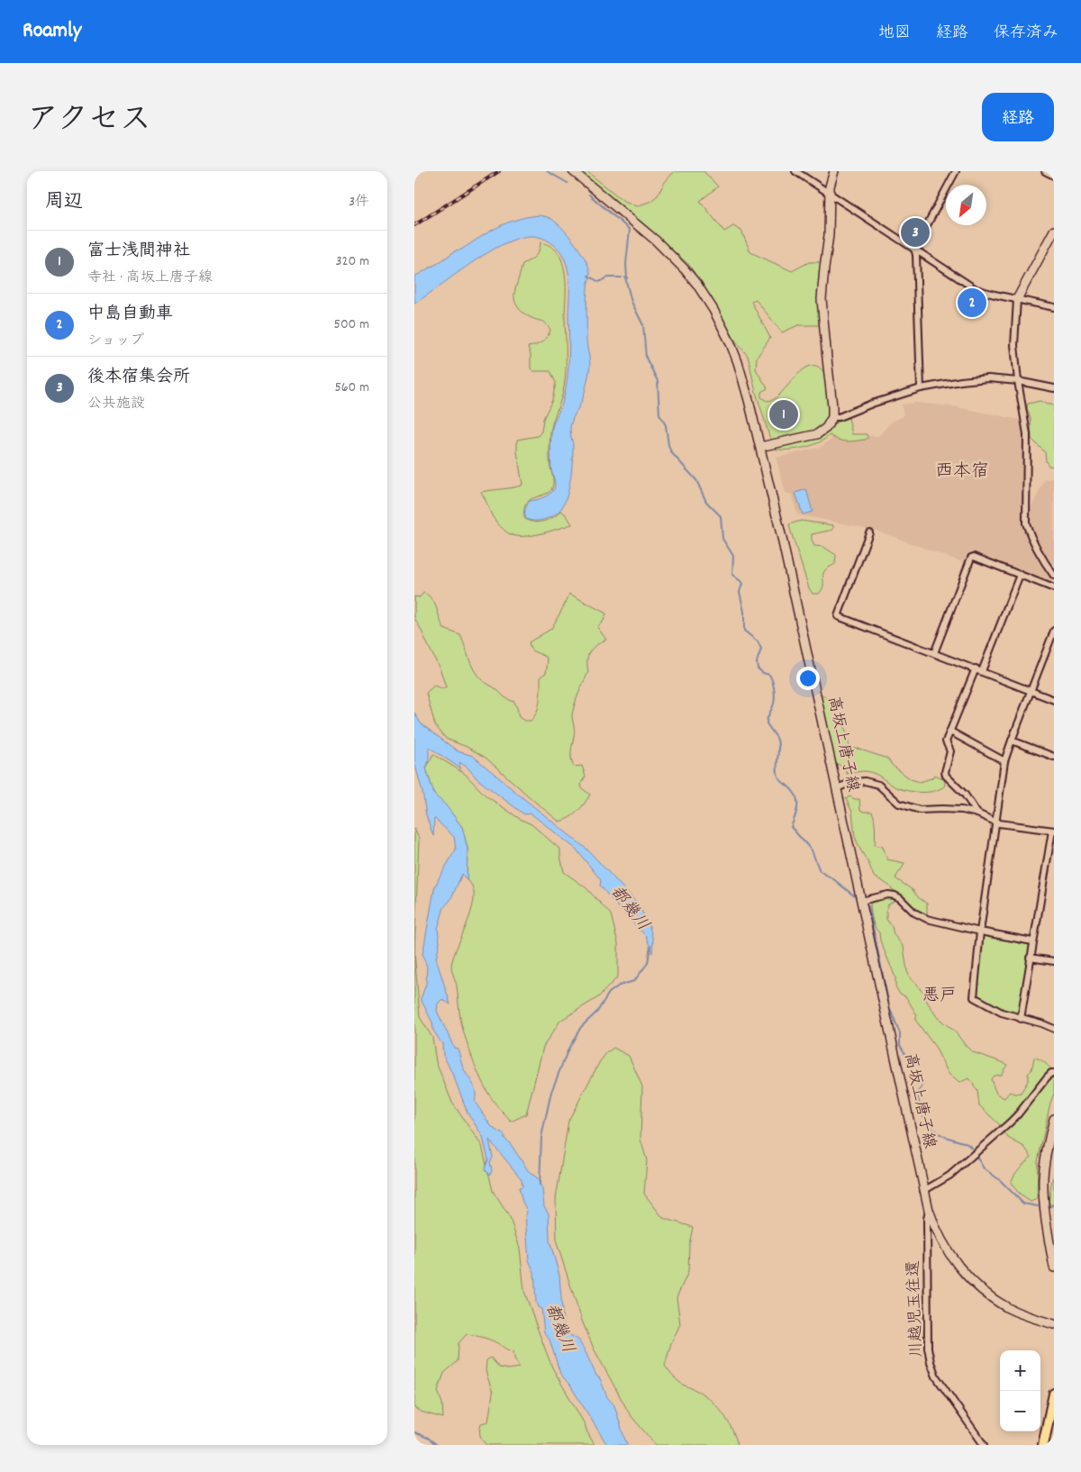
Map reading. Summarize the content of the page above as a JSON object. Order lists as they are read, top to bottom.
{
  "streets": {
    "main road": ["高坂上唐子線"],
    "street": ["川越児玉往還"]
  },
  "crossings": [
    ["高坂上唐子線", "川越児玉往還"]
  ],
  "districts": ["西本宿", "悪戸"],
  "water": ["都幾川"],
  "north": "bottom left",
  "page": {
    "header": "Roamly",
    "nav": ["地図", "経路", "保存済み"],
    "title": "アクセス",
    "buttons": "経路",
    "heading": ["周辺", "3件"],
    "pins": ["3", "2", "1"],
    "list": [
      {
        "mark": "1",
        "name": "富士浅間神社",
        "note": "寺社 · 高坂上唐子線",
        "value": "320 m"
      },
      {
        "mark": "2",
        "name": "中島自動車",
        "note": "ショップ",
        "value": "500 m"
      },
      {
        "mark": "3",
        "name": "後本宿集会所",
        "note": "公共施設",
        "value": "560 m"
      }
    ],
    "map_buttons": ["+", "−"]
  }
}
